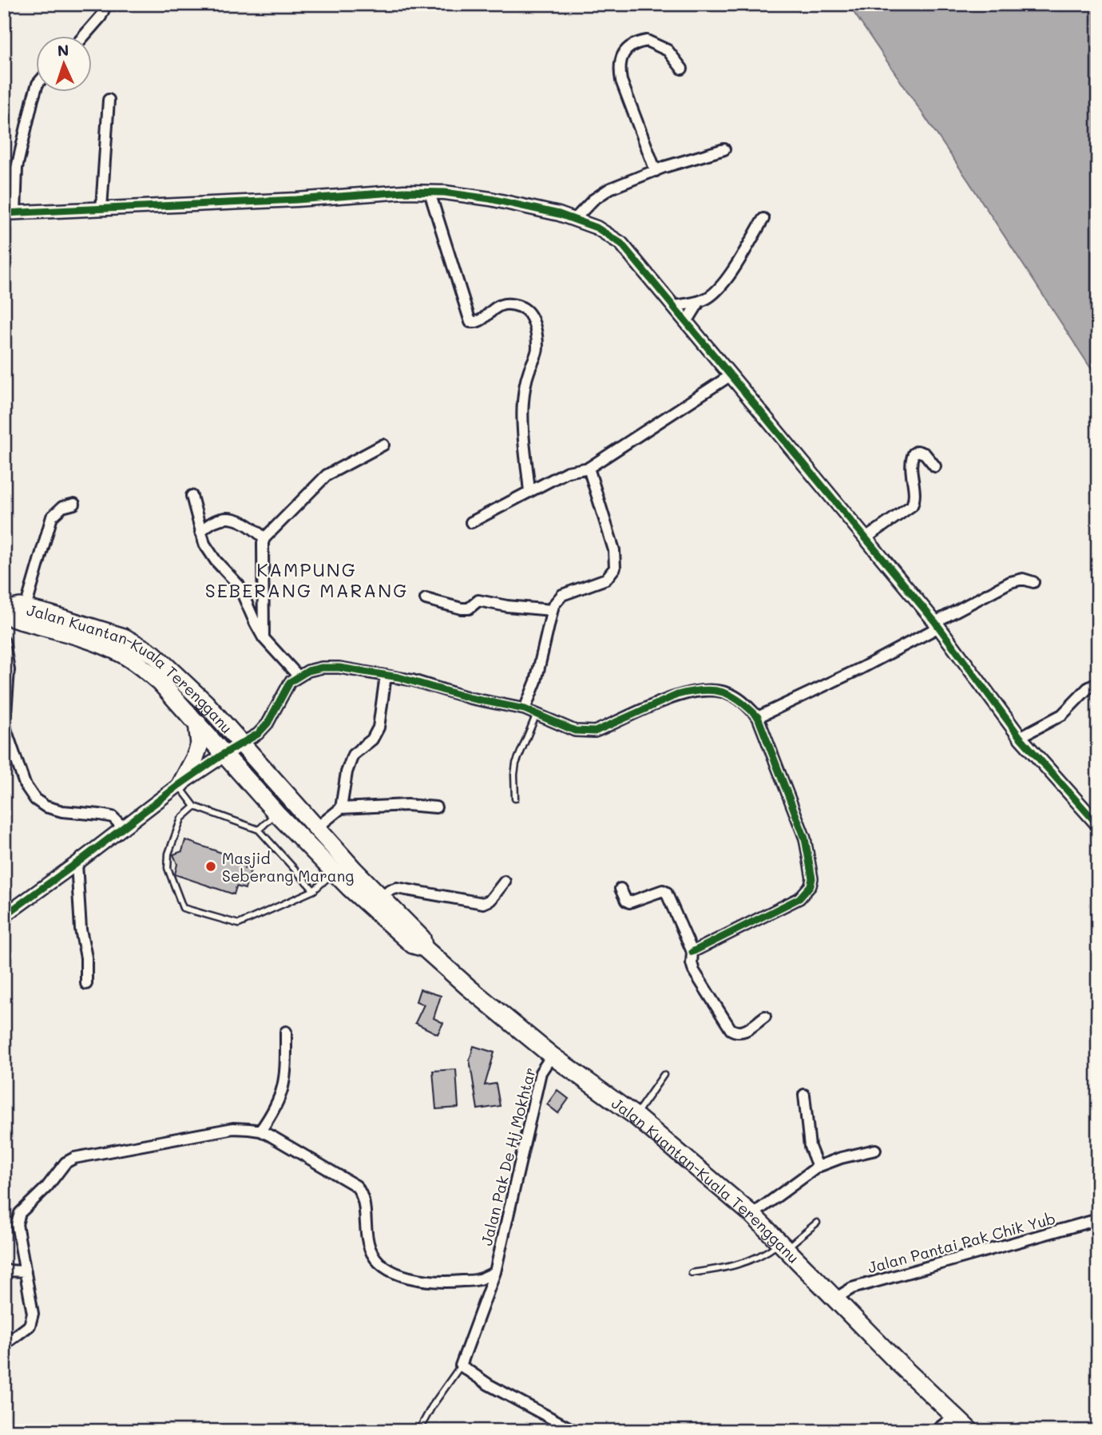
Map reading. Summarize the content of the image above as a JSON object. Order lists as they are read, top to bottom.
{
  "streets": {
    "highway": ["Jalan Kuantan-Kuala Terengganu"],
    "street": ["Jalan Pak De Hj Mokhtar", "Jalan Pantai Pak Chik Yub"]
  },
  "crossings": [
    ["Jalan Kuantan-Kuala Terengganu", "Jalan Pak De Hj Mokhtar"],
    ["Jalan Kuantan-Kuala Terengganu", "Jalan Pantai Pak Chik Yub"]
  ],
  "districts": ["KAMPUNG SEBERANG MARANG"],
  "places": ["Masjid Seberang Marang"],
  "north": "top"
}
